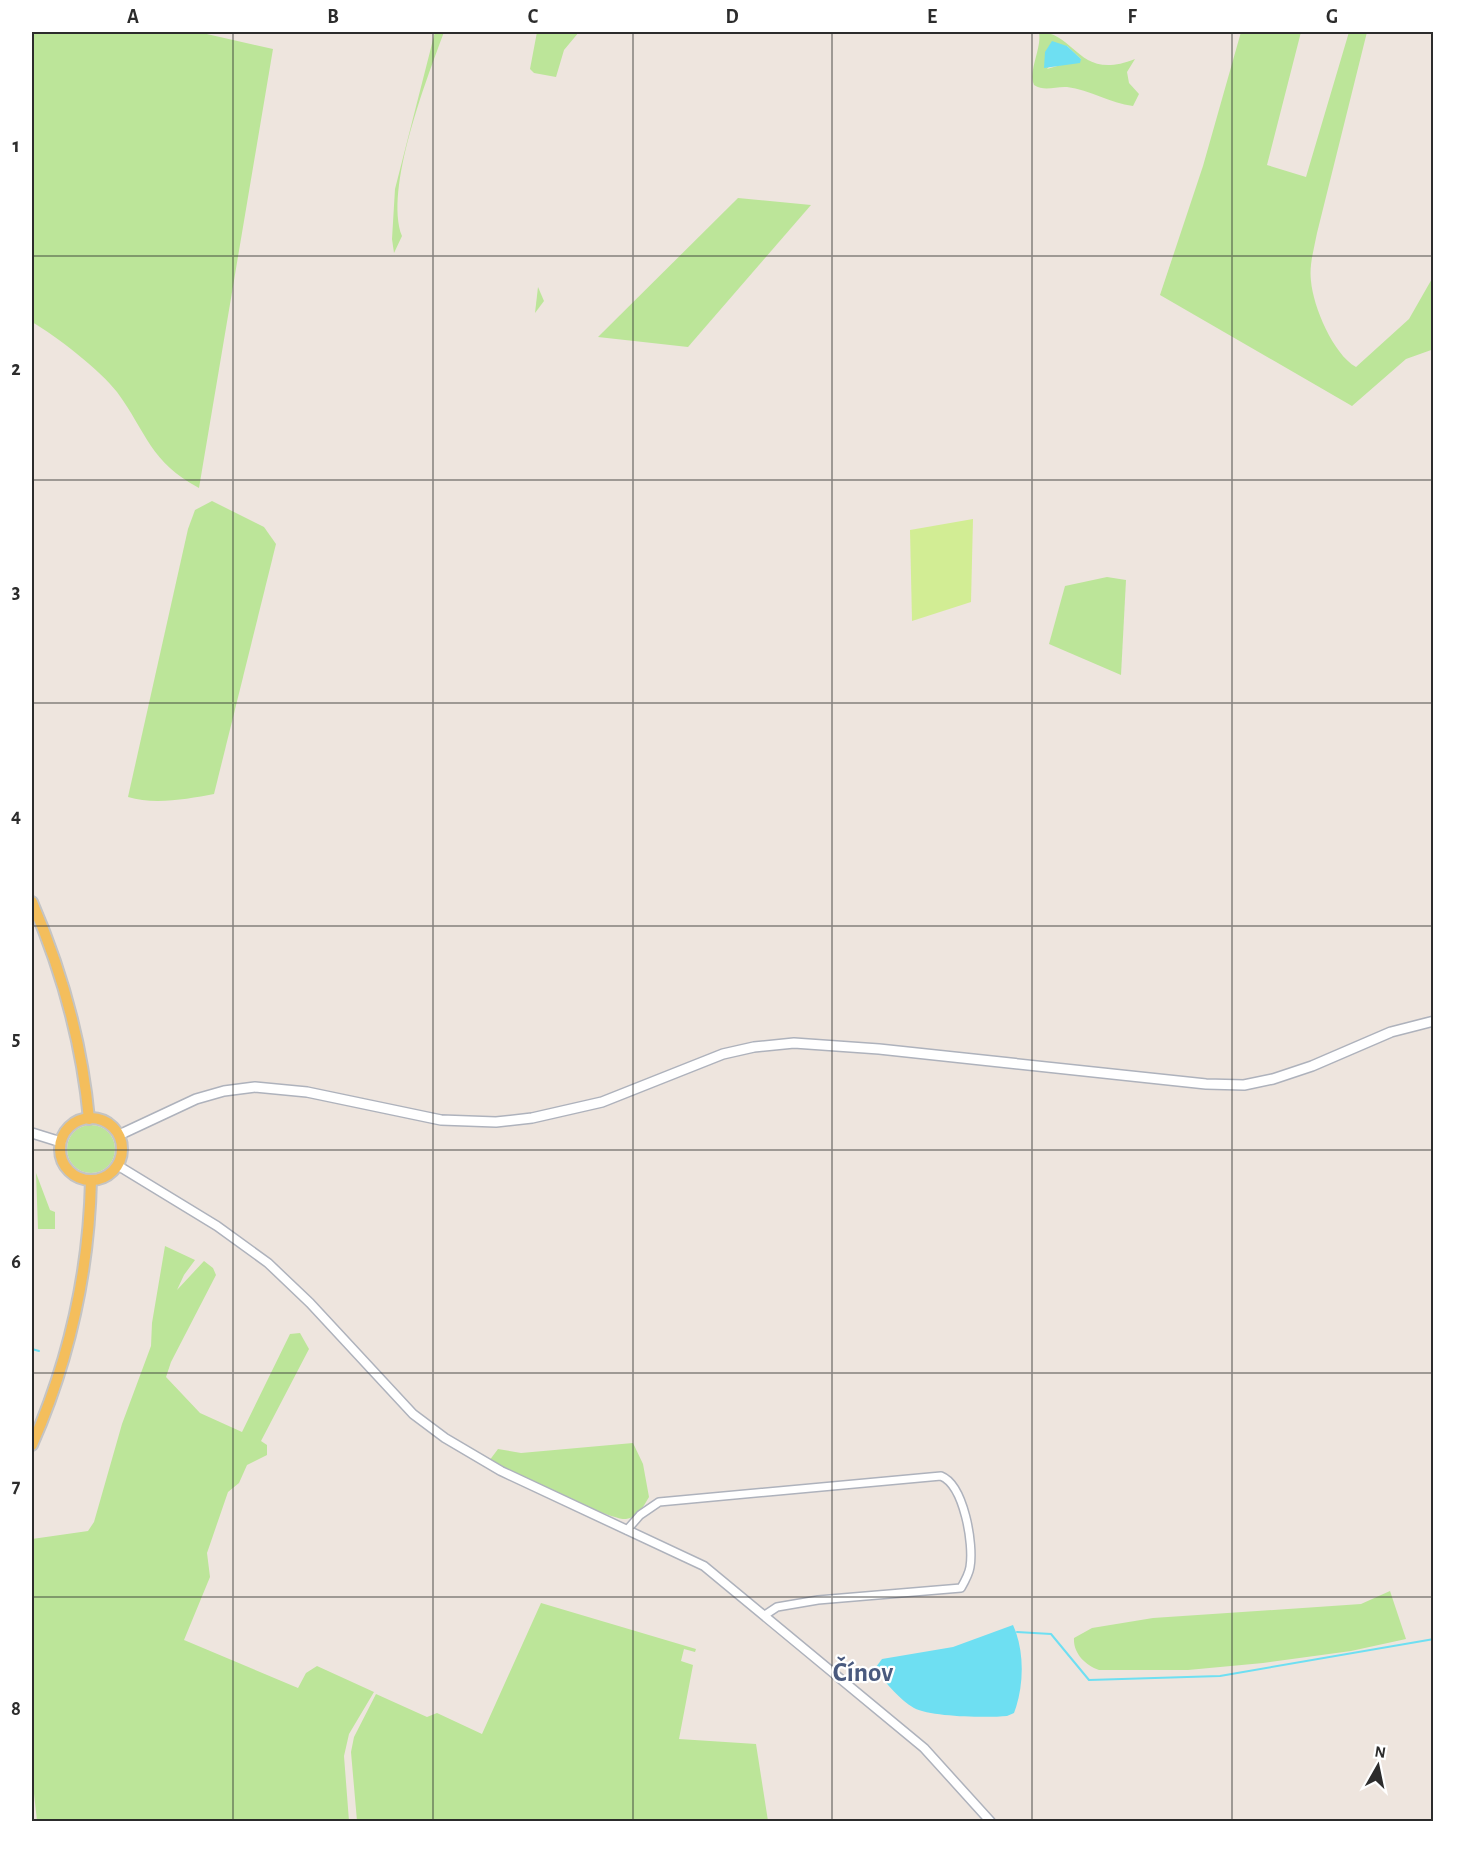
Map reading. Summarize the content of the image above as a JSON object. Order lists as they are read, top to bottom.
{
  "districts": ["Čínov"],
  "north": "top",
  "grid": {
    "columns": [
      "A",
      "B",
      "C",
      "D",
      "E",
      "F",
      "G"
    ],
    "rows": [
      "1",
      "2",
      "3",
      "4",
      "5",
      "6",
      "7",
      "8"
    ]
  }
}
